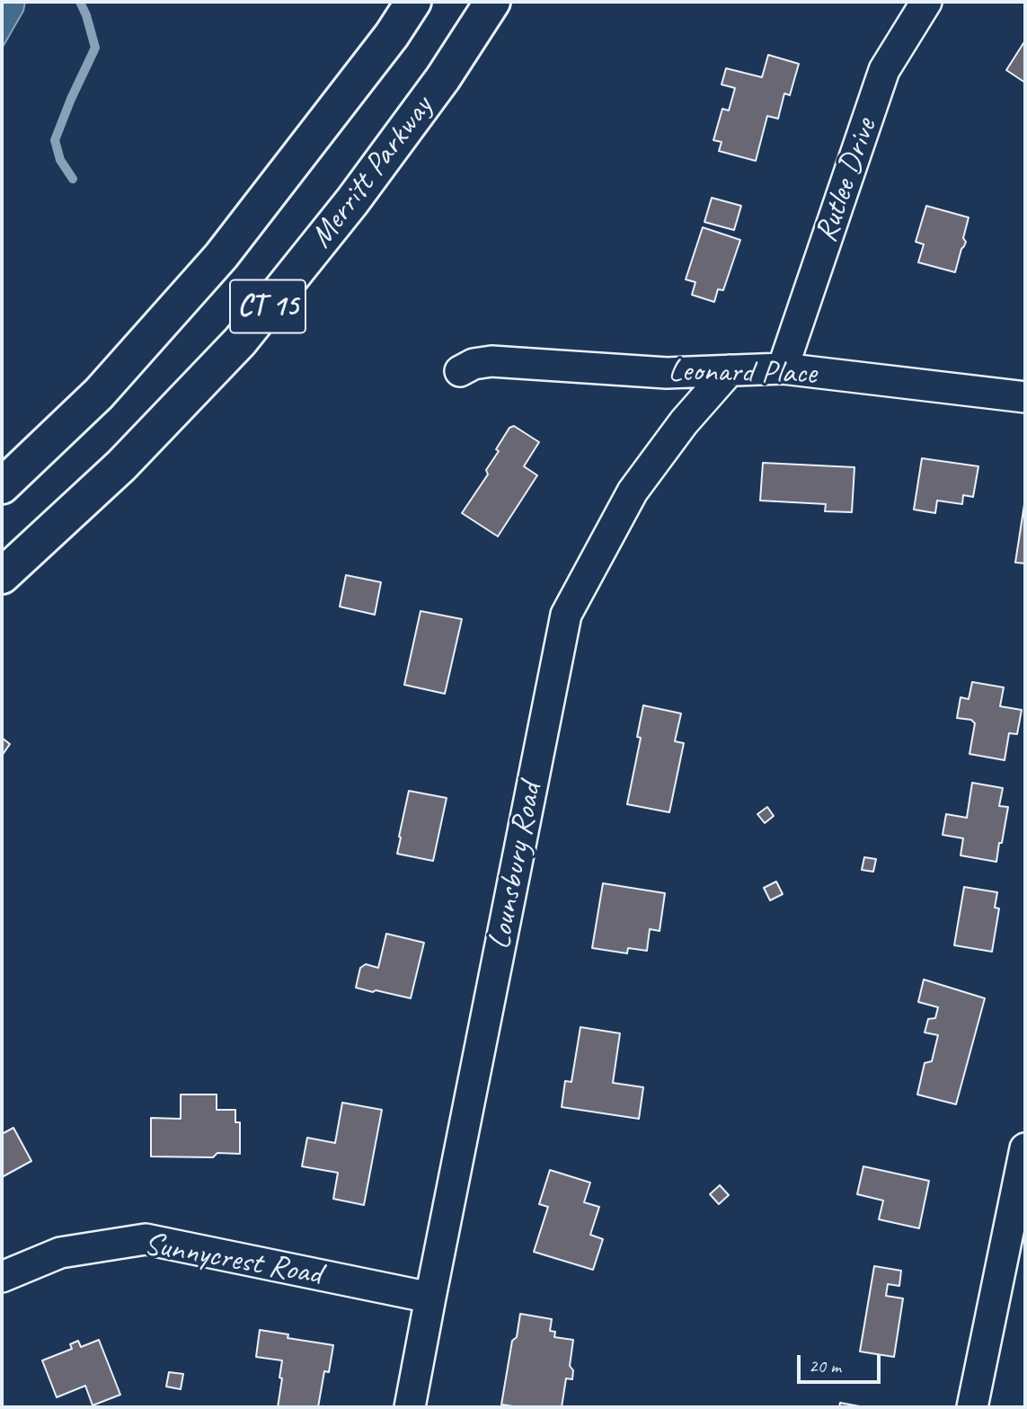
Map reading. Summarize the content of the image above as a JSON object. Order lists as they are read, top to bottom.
{
  "streets": {
    "highway": ["Merritt Parkway", "CT 15"],
    "street": [
      "Rutlee Drive",
      "Leonard Place",
      "Lounsbury Road",
      "Sunnycrest Road"
    ]
  },
  "crossings": [
    ["Rutlee Drive", "Leonard Place"],
    ["Leonard Place", "Lounsbury Road"],
    ["Lounsbury Road", "Sunnycrest Road"]
  ],
  "scale_bar": "20 m"
}
